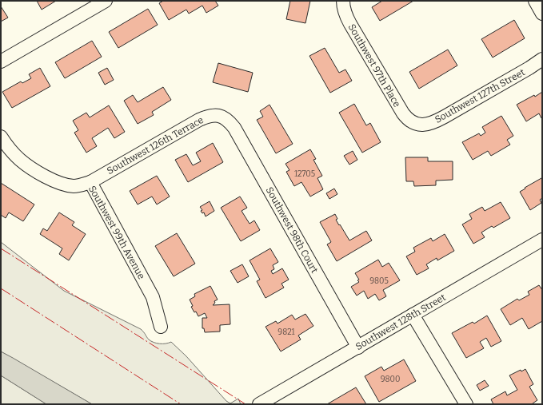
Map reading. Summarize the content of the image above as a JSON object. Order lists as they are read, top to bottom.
{
  "streets": {
    "street": [
      "Southwest 97th Place",
      "Southwest 127th Street",
      "Southwest 126th Terrace",
      "Southwest 98th Court",
      "Southwest 99th Avenue",
      "Southwest 128th Street"
    ]
  },
  "crossings": [
    ["Southwest 97th Place", "Southwest 127th Street"],
    ["Southwest 126th Terrace", "Southwest 98th Court"],
    ["Southwest 126th Terrace", "Southwest 99th Avenue"],
    ["Southwest 98th Court", "Southwest 128th Street"]
  ],
  "house_numbers": [
    "12705",
    "9805",
    "9821",
    "9800"
  ]
}
